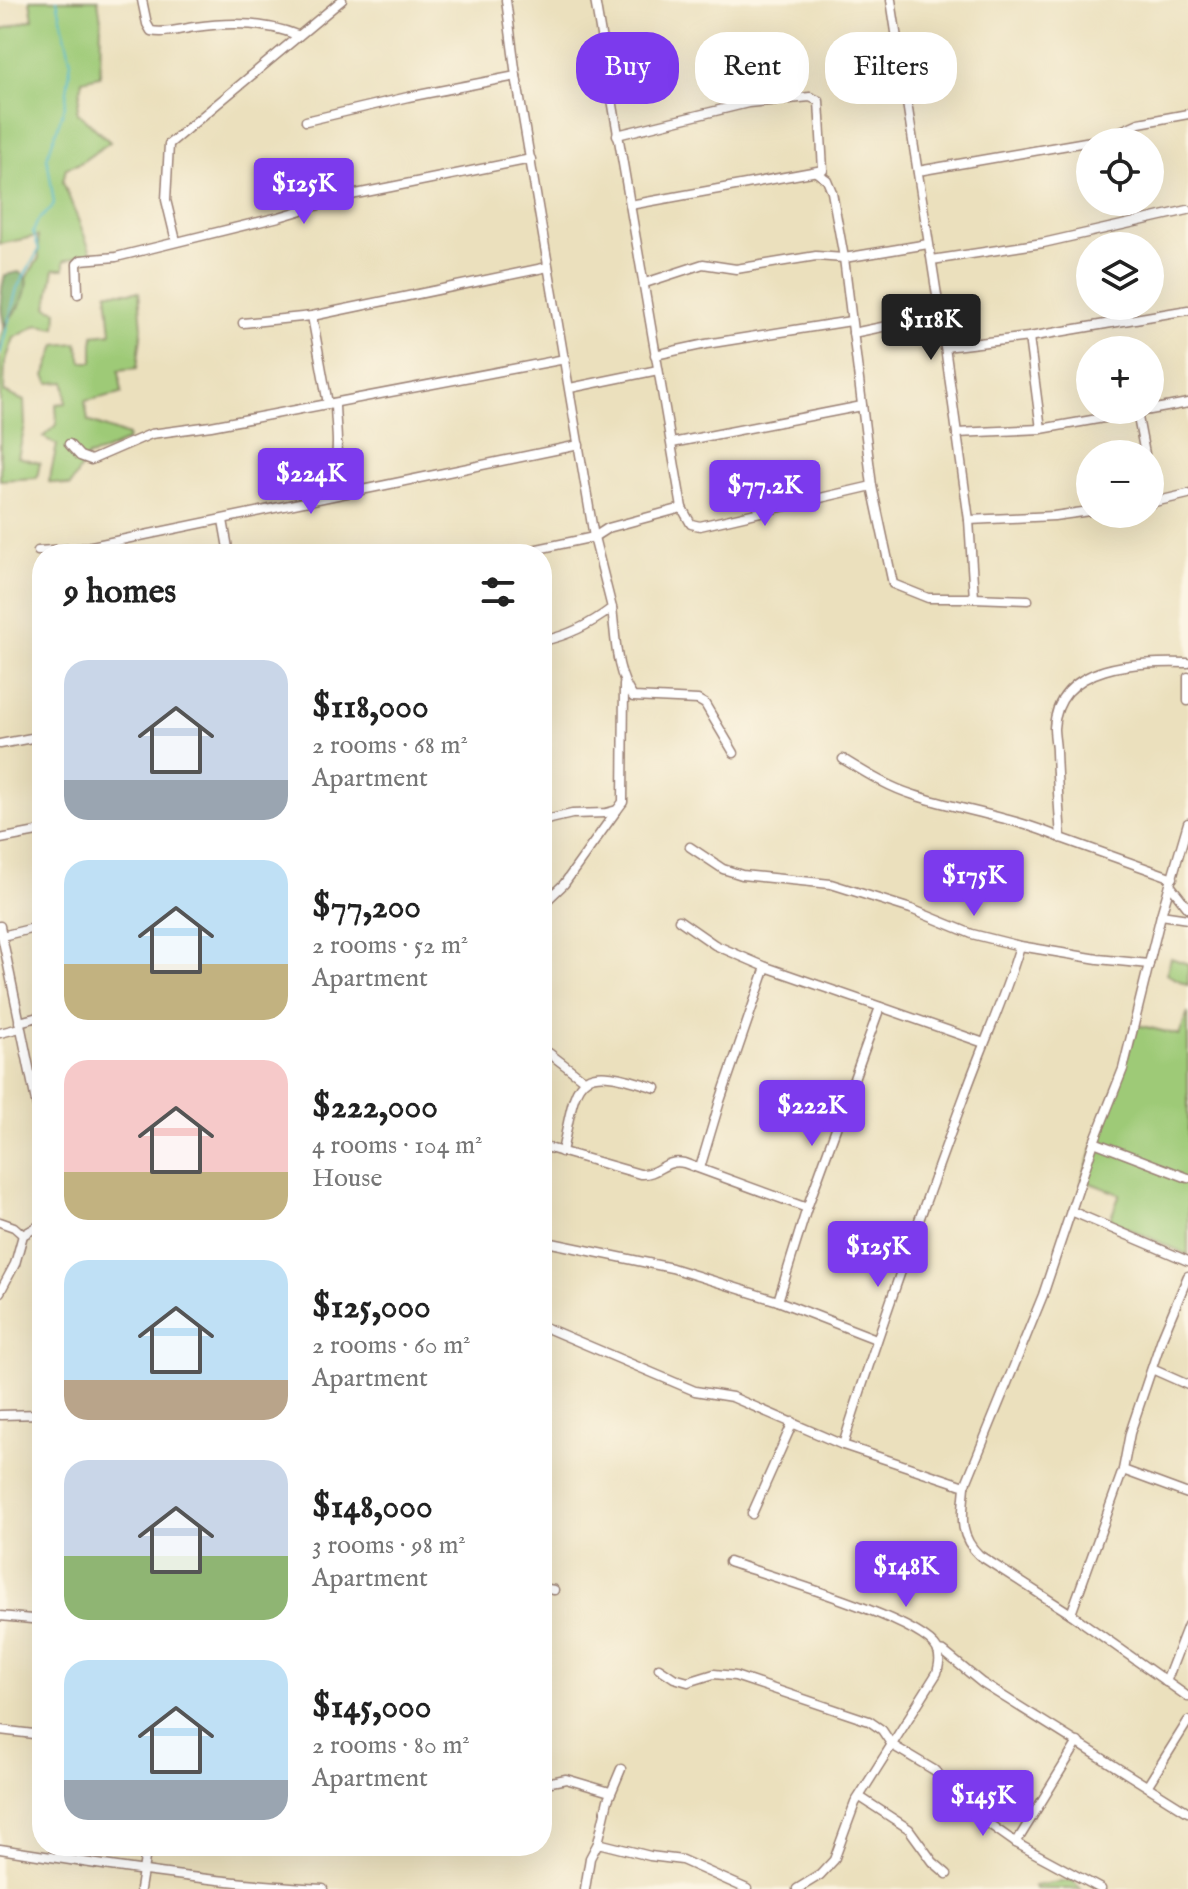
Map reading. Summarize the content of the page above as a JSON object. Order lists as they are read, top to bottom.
{
  "page": {
    "chip": ["Buy", "Rent", "Filters"],
    "map_buttons": ["+", "−"],
    "price": [
      "$125K",
      "$118K",
      "$224K",
      "$77.2K",
      "$175K",
      "$222K",
      "$125K",
      "$148K",
      "$145K"
    ],
    "heading": "9 homes",
    "list": [
      {
        "name": "$118,000",
        "note": "2 rooms · 68 m² · Apartment"
      },
      {
        "name": "$77,200",
        "note": "2 rooms · 52 m² · Apartment"
      },
      {
        "name": "$222,000",
        "note": "4 rooms · 104 m² · House"
      },
      {
        "name": "$125,000",
        "note": "2 rooms · 60 m² · Apartment"
      },
      {
        "name": "$148,000",
        "note": "3 rooms · 98 m² · Apartment"
      },
      {
        "name": "$145,000",
        "note": "2 rooms · 80 m² · Apartment"
      }
    ]
  }
}
